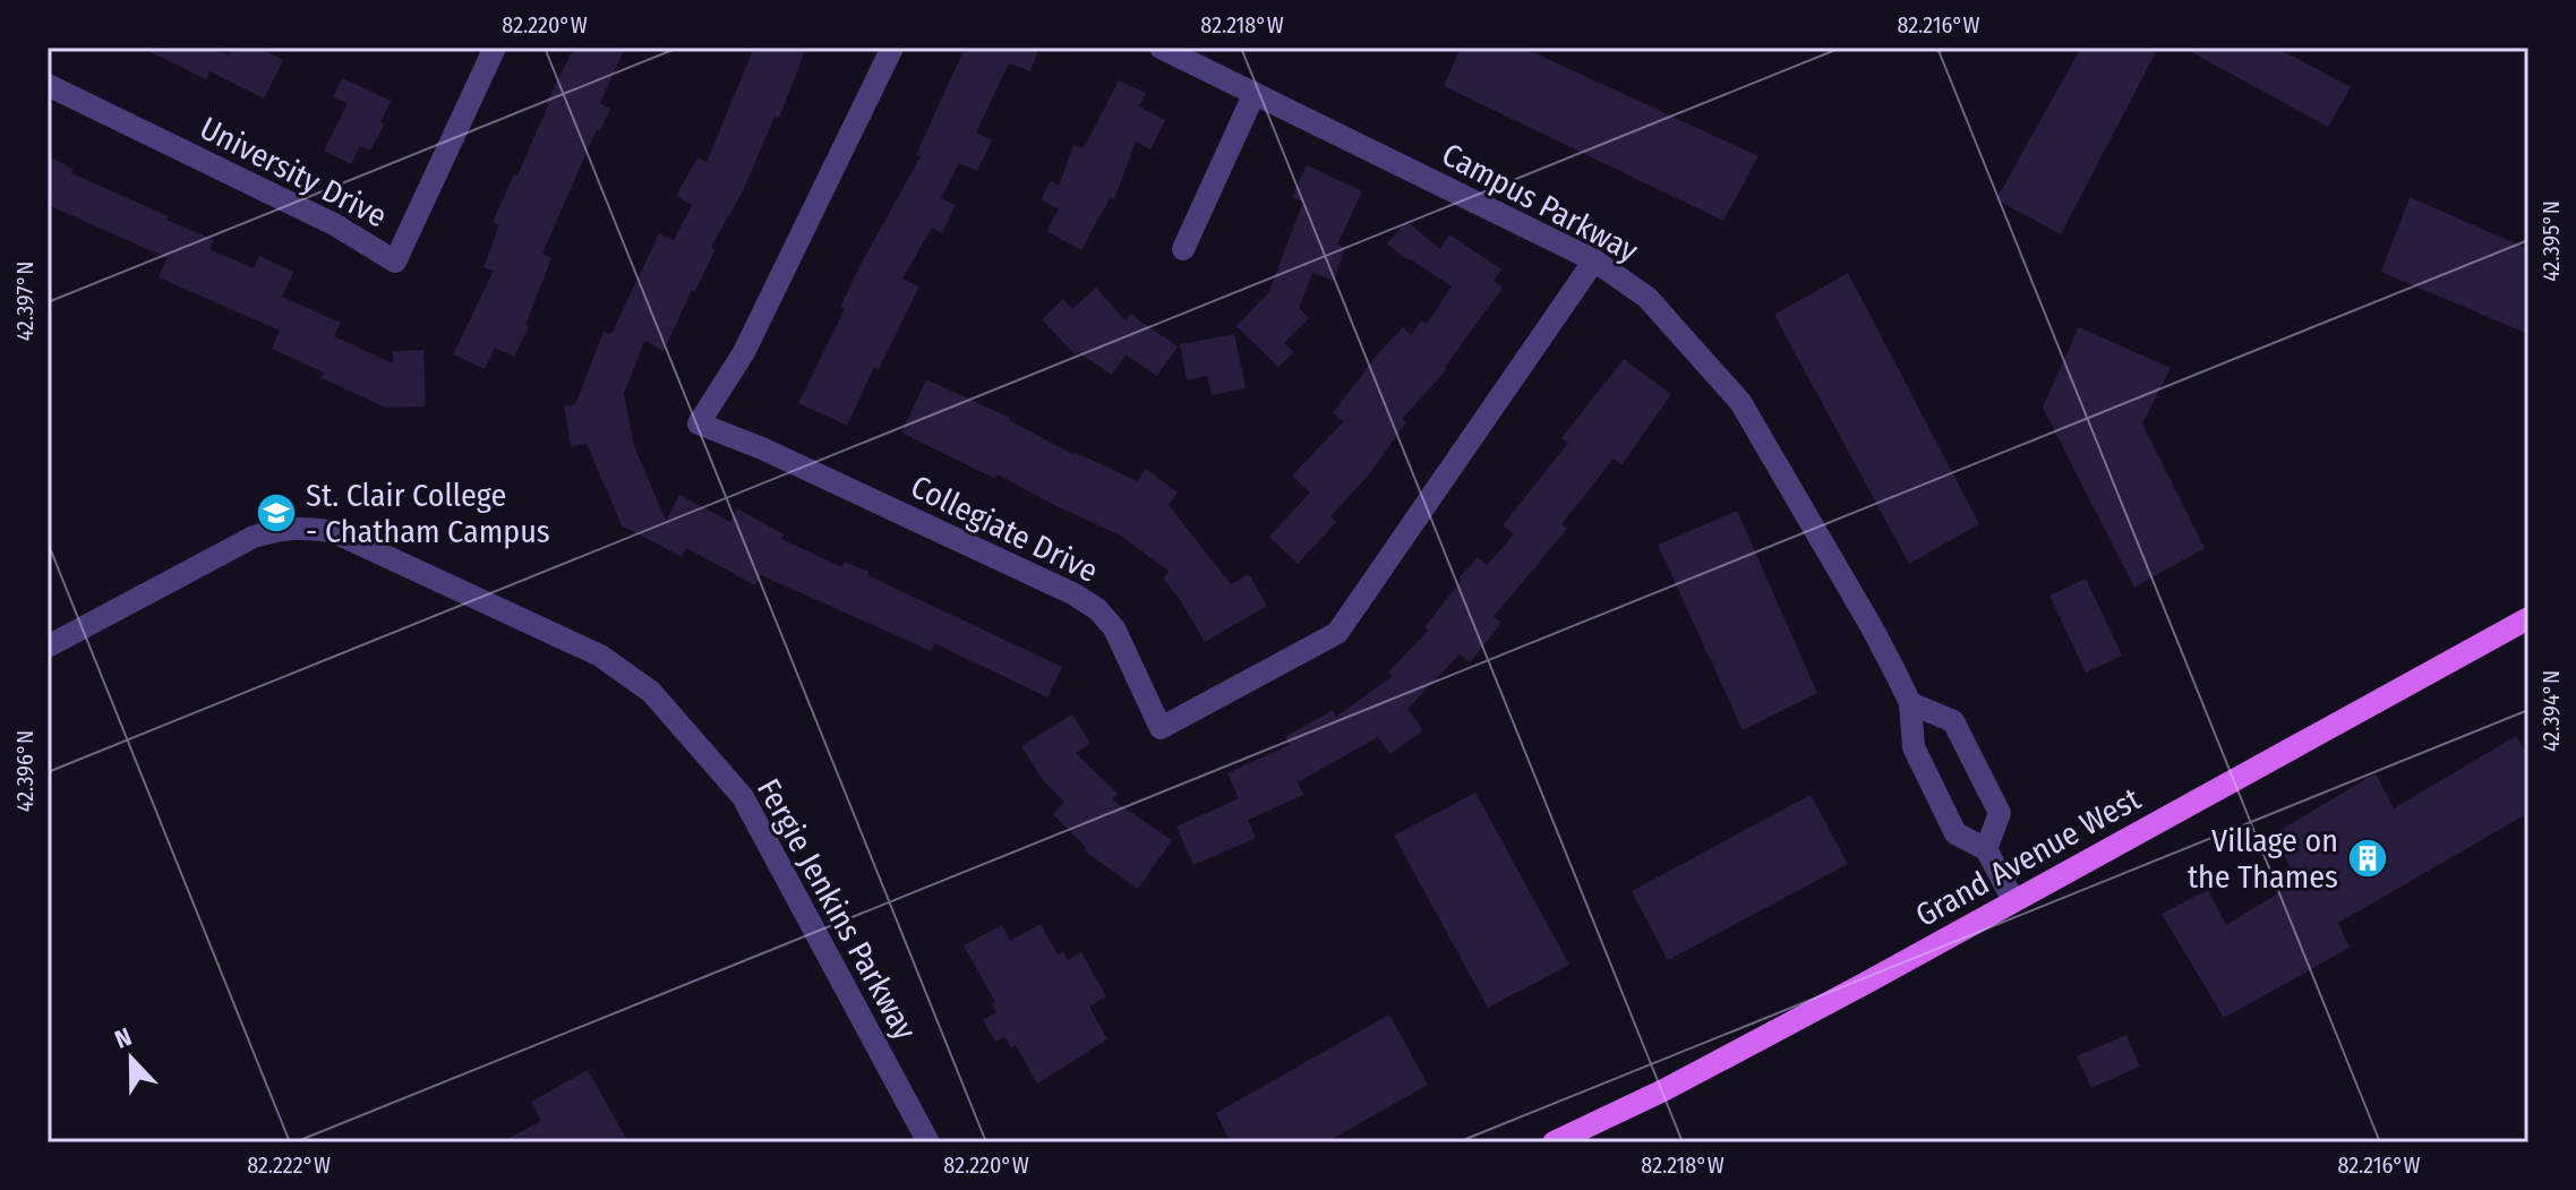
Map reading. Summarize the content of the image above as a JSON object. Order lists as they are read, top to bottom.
{
  "streets": {
    "main road": ["Grand Avenue West"],
    "street": [
      "University Drive",
      "Campus Parkway",
      "Collegiate Drive",
      "Fergie Jenkins Parkway"
    ]
  },
  "crossings": [
    ["Campus Parkway", "Collegiate Drive"],
    ["Campus Parkway", "Grand Avenue West"]
  ],
  "places": {
    "school or university": ["St. Clair College - Chatham Campus"],
    "building": ["Village on the Thames"]
  },
  "north": "top",
  "coordinates": [
    "82.220°W",
    "82.218°W",
    "82.216°W",
    "42.395°N",
    "42.397°N",
    "42.394°N",
    "42.396°N",
    "82.222°W"
  ]
}
